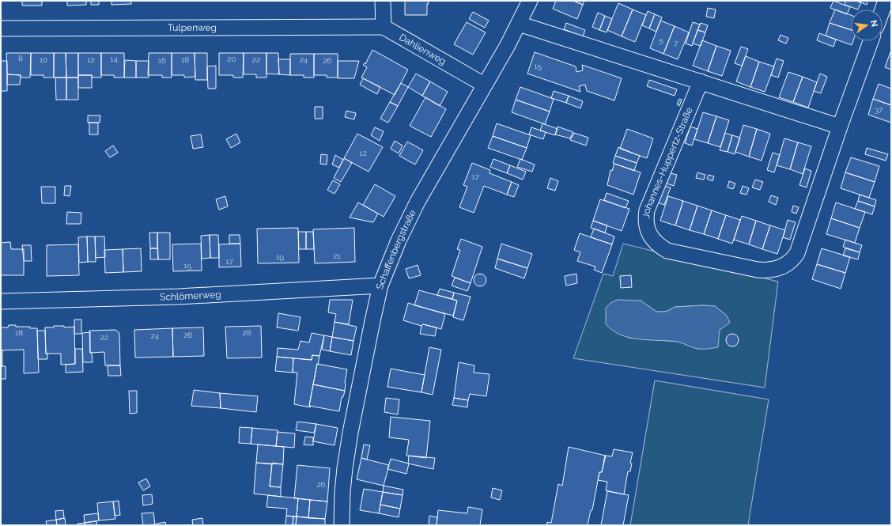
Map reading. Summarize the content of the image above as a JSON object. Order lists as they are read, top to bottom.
{
  "streets": {
    "street": [
      "Tulpenweg",
      "Dahlienweg",
      "Johannes-Huppertz-Straße",
      "Schaffenbergstraße",
      "Schlömerweg"
    ]
  },
  "crossings": [
    ["Tulpenweg", "Dahlienweg"],
    ["Dahlienweg", "Schaffenbergstraße"],
    ["Schaffenbergstraße", "Schlömerweg"]
  ],
  "house_numbers": [
    "5",
    "7",
    "8",
    "14",
    "20",
    "10",
    "12",
    "18",
    "22",
    "24",
    "16",
    "26",
    "15",
    "37",
    "12",
    "17",
    "21",
    "19",
    "17",
    "15",
    "18",
    "28",
    "26",
    "24",
    "22",
    "26"
  ],
  "north": "right"
}
